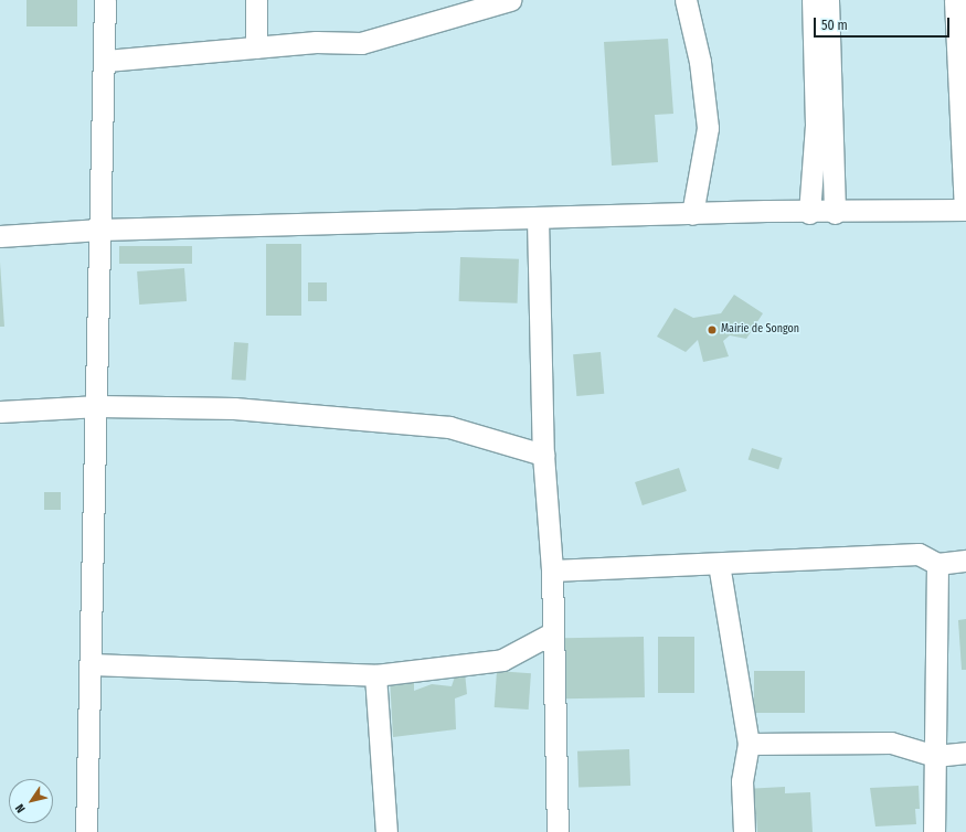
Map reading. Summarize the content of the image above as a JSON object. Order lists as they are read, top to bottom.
{
  "places": ["Mairie de Songon"],
  "scale_bar": "50 m",
  "north": "bottom left"
}
